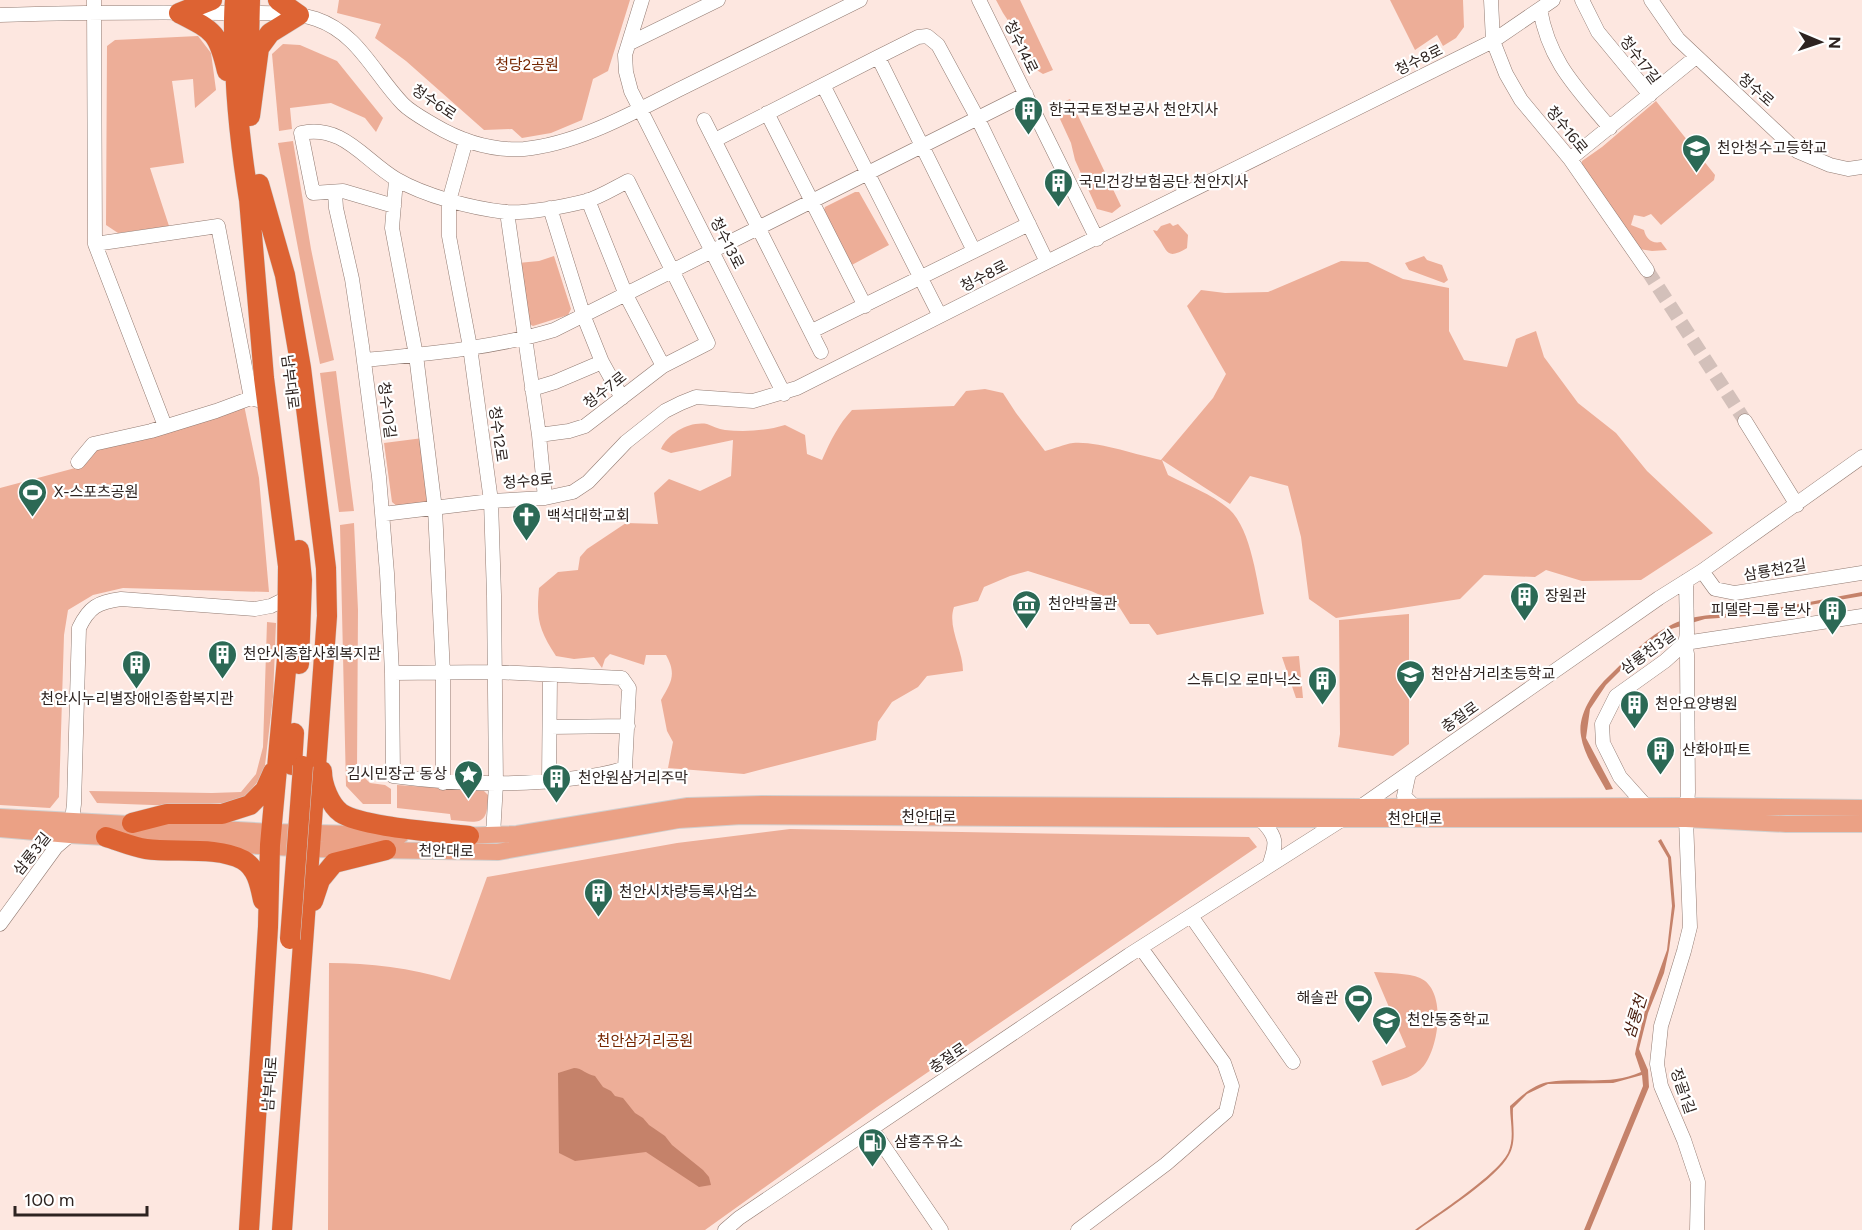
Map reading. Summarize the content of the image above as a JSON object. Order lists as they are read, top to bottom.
{
  "streets": {
    "highway": ["남부대로"],
    "main road": ["천안대로"],
    "street": [
      "청수14로",
      "청수8로",
      "청수17길",
      "청수로",
      "청수6로",
      "청수16로",
      "청수13로",
      "청수7로",
      "청수10길",
      "청수12로",
      "삼룡천2길",
      "삼룡천3길",
      "충절로",
      "삼룡3길",
      "정골1길"
    ]
  },
  "crossings": [
    ["청수14로", "청수8로"],
    ["청수8로", "청수16로"],
    ["청수8로", "청수13로"],
    ["청수8로", "청수10길"],
    ["청수8로", "청수12로"],
    ["청수17길", "청수16로"],
    ["청수6로", "청수13로"],
    ["청수6로", "남부대로"],
    ["청수6로", "청수12로"],
    ["청수10길", "청수12로"],
    ["청수12로", "천안대로"],
    ["삼룡천2길", "충절로"],
    ["삼룡천3길", "천안대로"],
    ["삼룡천3길", "정골1길"],
    ["충절로", "천안대로"],
    ["충절로", "정골1길"],
    ["천안대로", "삼룡3길"],
    ["천안대로", "정골1길"]
  ],
  "water": ["삼룡천"],
  "parks": ["청당2공원", "천안삼거리공원"],
  "places": {
    "building": [
      "한국국토정보공사 천안지사",
      "국민건강보험공단 천안지사",
      "장원관",
      "피델락그룹 본사",
      "천안시종합사회복지관",
      "천안시누리별장애인종합복지관",
      "스튜디오 로마닉스",
      "천안요양병원",
      "산화아파트",
      "천안원삼거리주막",
      "천안시차량등록사업소"
    ],
    "school or university": ["천안청수고등학교", "천안삼거리초등학교", "천안동중학교"],
    "sports": ["X-스포츠공원", "해솔관"],
    "church": ["백석대학교회"],
    "museum": ["천안박물관"],
    "place": ["김시민장군 동상"],
    "fuel station": ["삼흥주유소"]
  },
  "scale_bar": "100 m",
  "north": "right"
}
